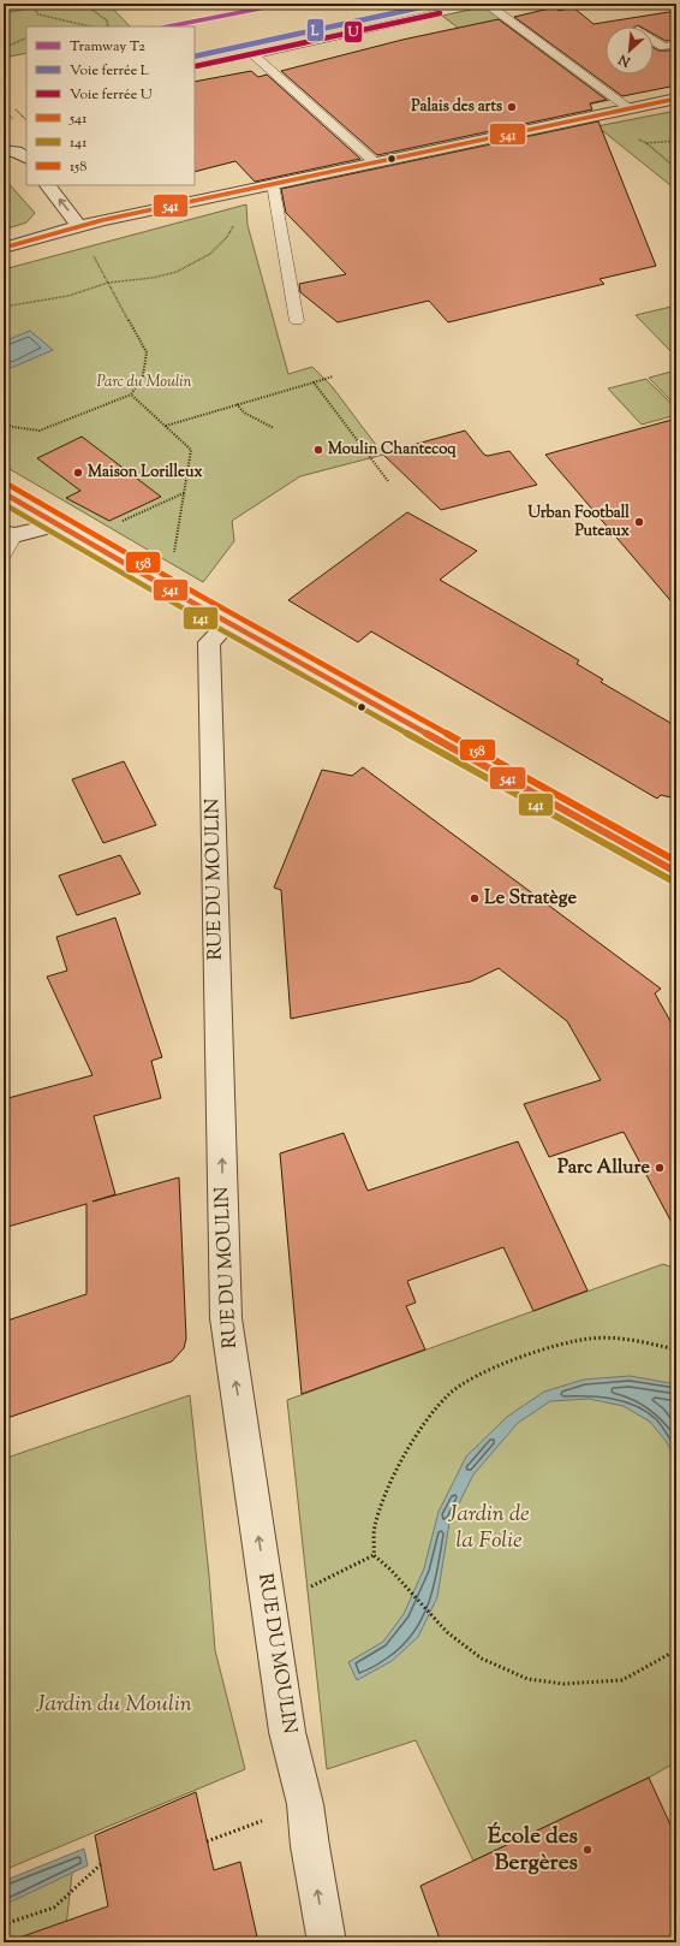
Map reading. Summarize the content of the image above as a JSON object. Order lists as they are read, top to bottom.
{
  "streets": {
    "street": ["RUE DU MOULIN"]
  },
  "one_way": ["RUE DU MOULIN"],
  "parks": ["Parc du Moulin", "Jardin de la Folie", "Jardin du Moulin"],
  "places": [
    "Palais des arts",
    "Moulin Chantecoq",
    "Maison Lorilleux",
    "Urban Football Puteaux",
    "Le Stratège",
    "Parc Allure",
    "École des Bergères"
  ],
  "lines": [
    "tram line T2",
    "rail line L",
    "rail line U",
    "transit line 541",
    "transit line 158",
    "transit line 141"
  ],
  "legend": [
    "Tramway T2",
    "Voie ferrée L",
    "Voie ferrée U",
    "541",
    "141",
    "158"
  ],
  "north": "bottom left"
}
